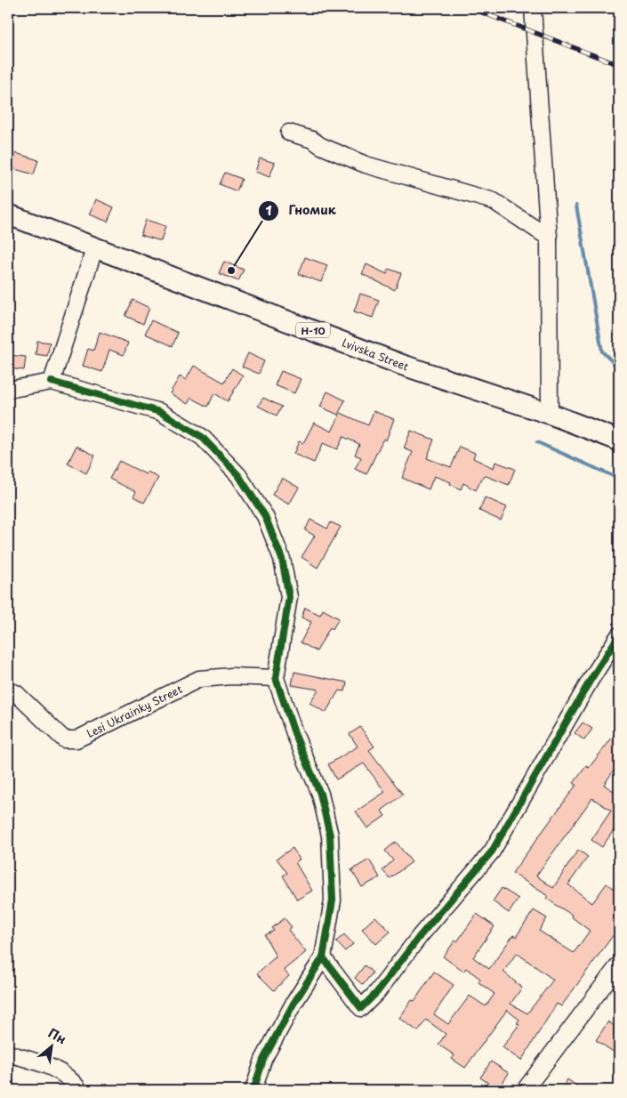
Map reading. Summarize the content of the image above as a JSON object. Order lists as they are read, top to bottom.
{
  "streets": {
    "main road": ["Н-10", "Lvivska Street"],
    "street": ["Lesi Ukrainky Street"]
  },
  "places": ["Гномик"],
  "north": "top right"
}
